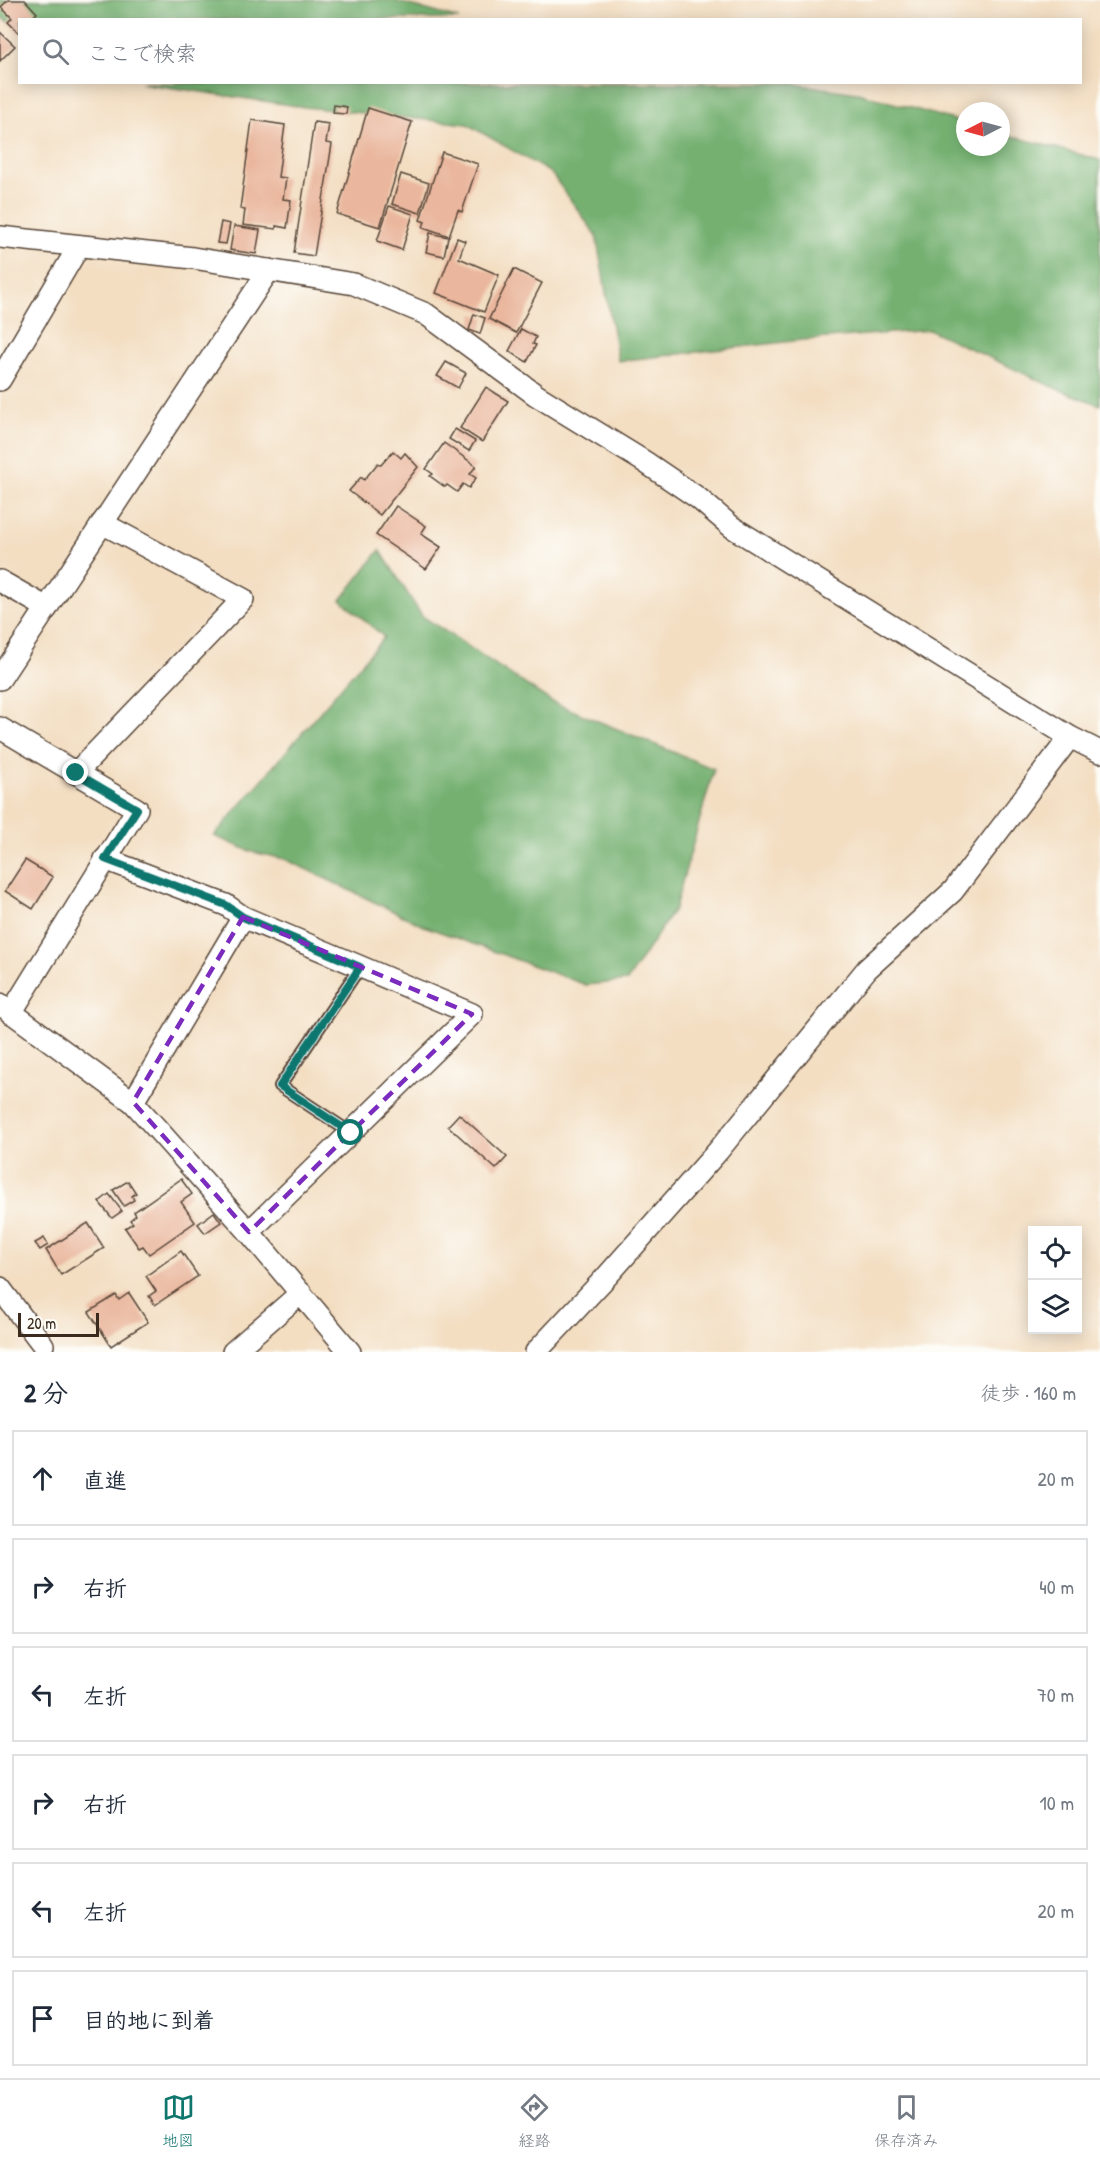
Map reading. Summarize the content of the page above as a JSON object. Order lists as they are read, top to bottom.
{
  "scale_bar": "20 m",
  "north": "left",
  "page": {
    "search": "ここで検索",
    "scale": "20 m",
    "heading": ["2 分", "徒歩 · 160 m"],
    "list": [
      ["直進", "20 m"],
      ["右折", "40 m"],
      ["左折", "70 m"],
      ["右折", "10 m"],
      ["左折", "20 m"],
      "目的地に到着"
    ],
    "nav": ["地図", "経路", "保存済み"]
  }
}
